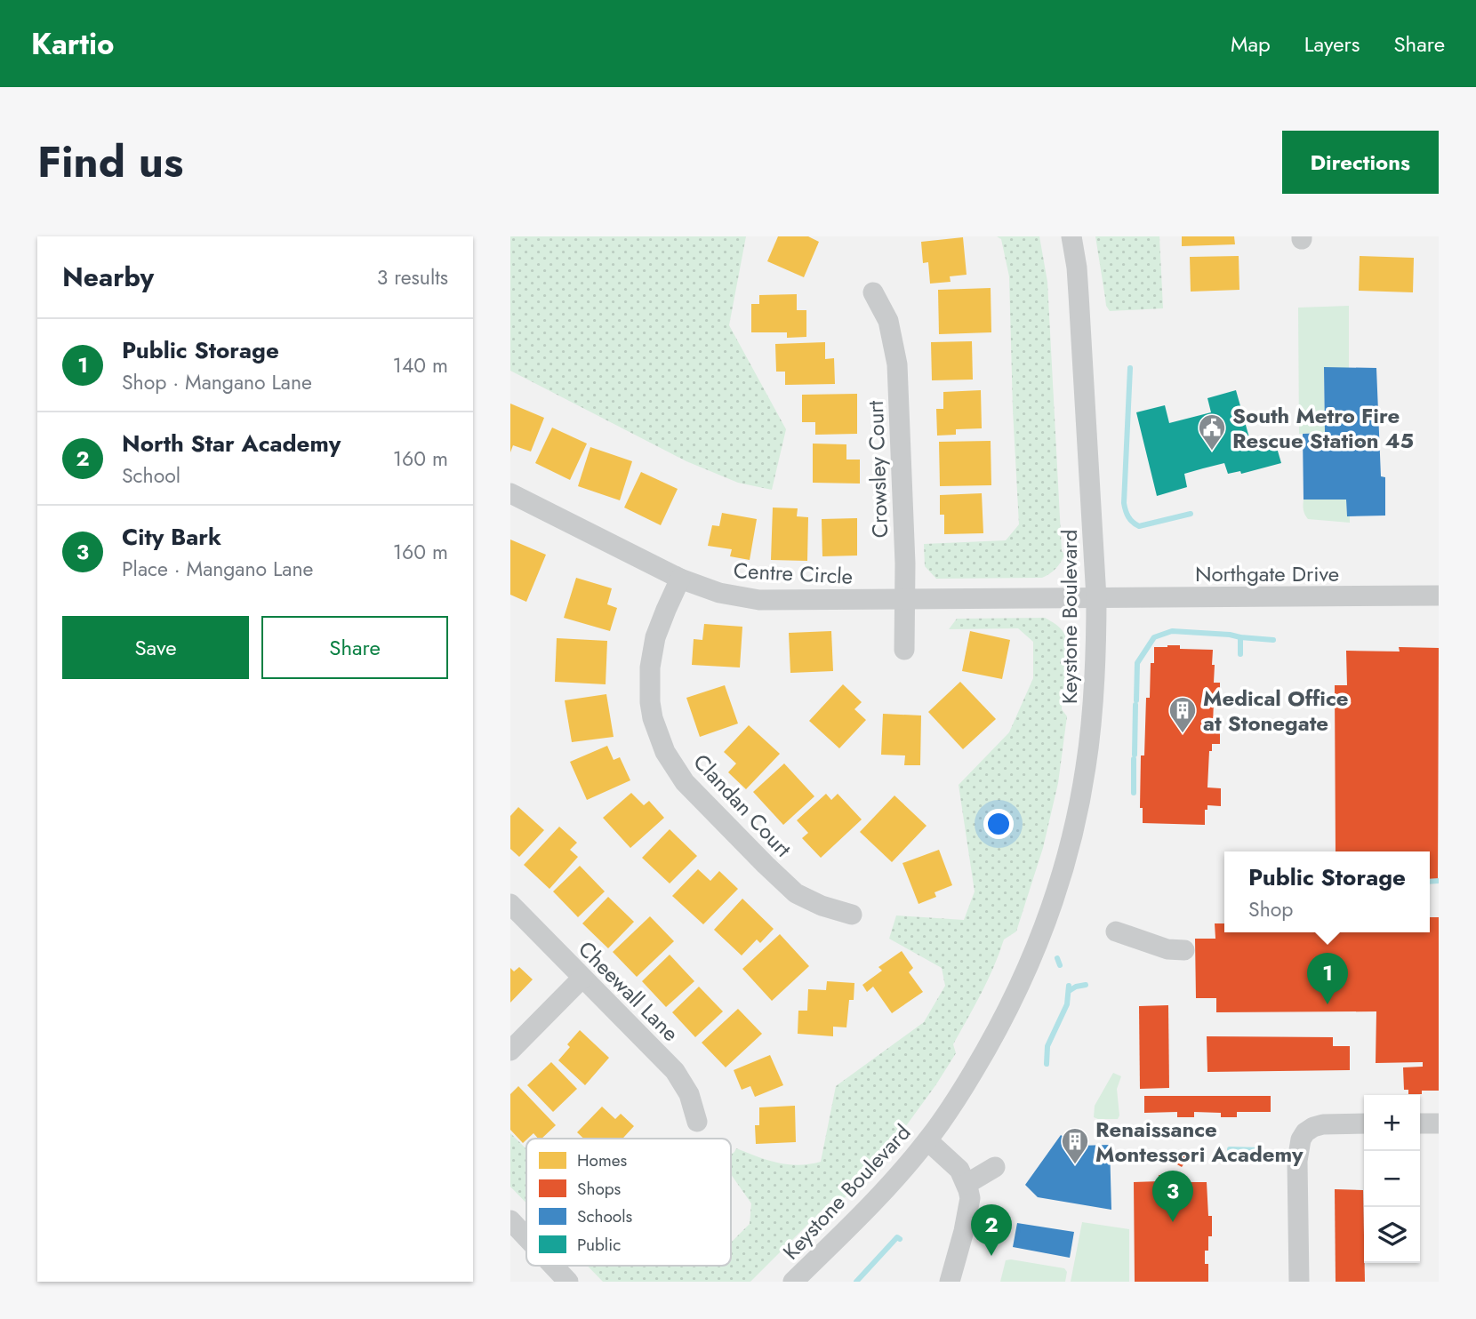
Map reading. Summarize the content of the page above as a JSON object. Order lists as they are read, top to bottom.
{
  "streets": {
    "street": [
      "Crowsley Court",
      "Centre Circle",
      "Northgate Drive",
      "Keystone Boulevard",
      "Clandan Court",
      "Cheewall Lane"
    ]
  },
  "crossings": [
    ["Crowsley Court", "Centre Circle"],
    ["Centre Circle", "Northgate Drive"],
    ["Centre Circle", "Keystone Boulevard"],
    ["Centre Circle", "Clandan Court"],
    ["Northgate Drive", "Keystone Boulevard"]
  ],
  "places": {
    "public building": ["South Metro Fire Rescue Station 45"],
    "building": ["Medical Office at Stonegate", "Renaissance Montessori Academy"]
  },
  "legend": [
    "Homes",
    "Shops",
    "Schools",
    "Public"
  ],
  "page": {
    "header": "Kartio",
    "nav": ["Map", "Layers", "Share"],
    "title": "Find us",
    "buttons": [
      "Directions",
      ["Save", "Share"]
    ],
    "heading": ["Nearby", "3 results"],
    "list": [
      {
        "mark": "1",
        "name": "Public Storage",
        "note": "Shop · Mangano Lane",
        "value": "140 m"
      },
      {
        "mark": "2",
        "name": "North Star Academy",
        "note": "School",
        "value": "160 m"
      },
      {
        "mark": "3",
        "name": "City Bark",
        "note": "Place · Mangano Lane",
        "value": "160 m"
      }
    ],
    "popup": ["Public Storage", "Shop"],
    "pins": ["1", "3", "2"],
    "map_buttons": ["+", "−"]
  }
}
